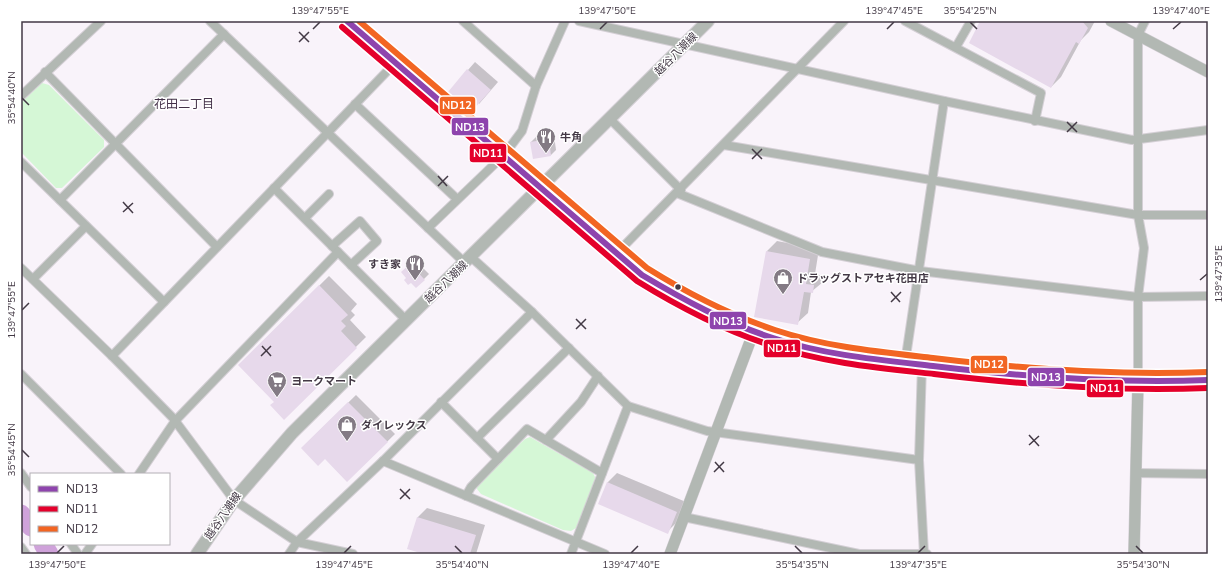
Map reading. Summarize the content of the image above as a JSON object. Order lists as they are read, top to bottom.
{
  "streets": {
    "main road": ["越谷八潮線"]
  },
  "districts": ["花田二丁目"],
  "places": {
    "restaurant": ["牛角", "すき家"],
    "shop": ["ドラッグストアセキ花田店", "ダイレックス"],
    "supermarket": ["ヨークマート"]
  },
  "lines": ["transit line ND13", "transit line ND12", "transit line ND11"],
  "legend": ["ND13", "ND11", "ND12"],
  "coordinates": [
    "139°47'55\"E",
    "139°47'50\"E",
    "139°47'45\"E",
    "35°54'25\"N",
    "139°47'40\"E",
    "35°54'40\"N",
    "139°47'35\"E",
    "35°54'45\"N",
    "35°54'35\"N",
    "35°54'30\"N"
  ]
}
